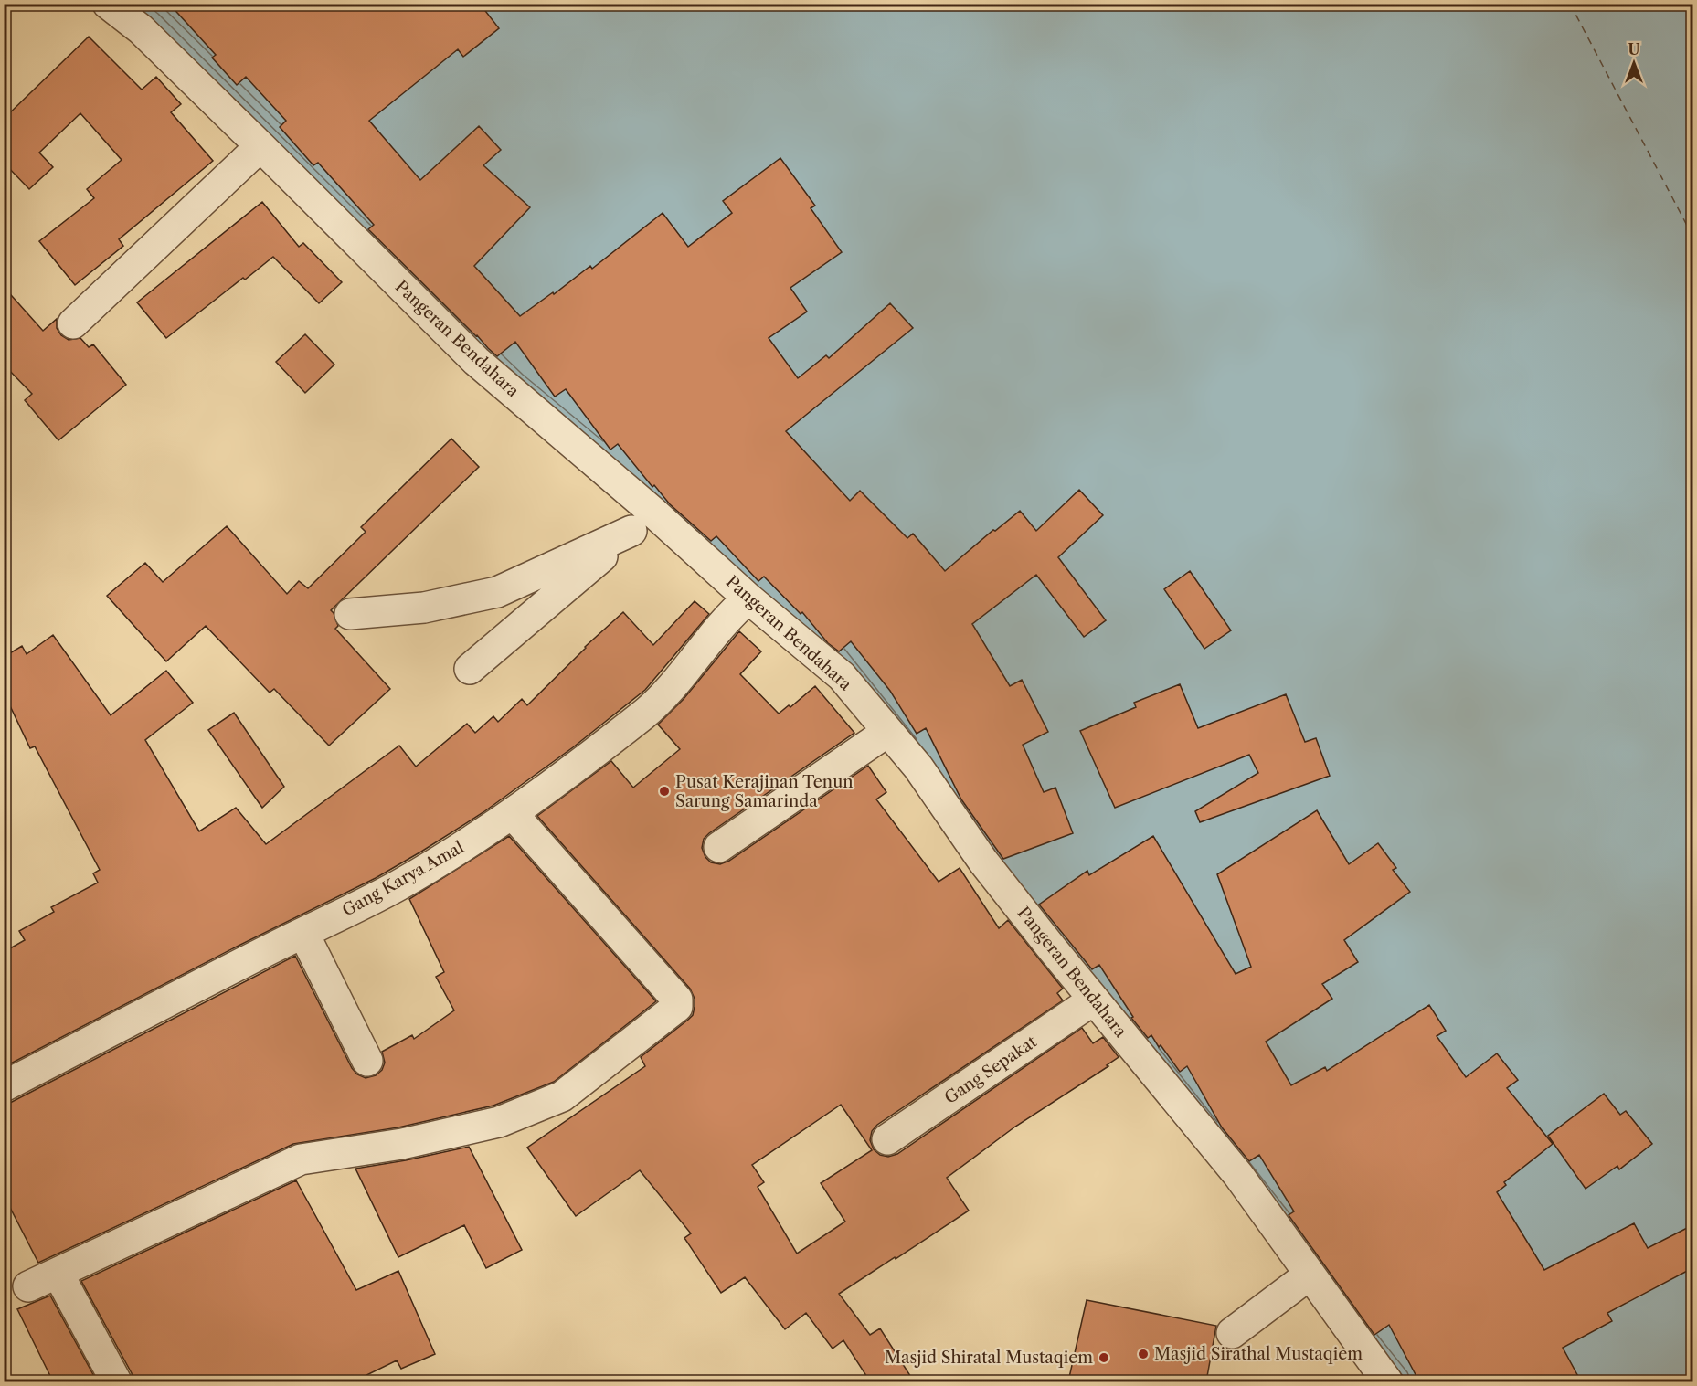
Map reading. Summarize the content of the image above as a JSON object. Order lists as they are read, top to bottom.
{
  "streets": {
    "street": ["Pangeran Bendahara", "Gang Karya Amal", "Gang Sepakat"]
  },
  "crossings": [
    ["Pangeran Bendahara", "Gang Karya Amal"],
    ["Pangeran Bendahara", "Gang Sepakat"]
  ],
  "places": ["Pusat Kerajinan Tenun Sarung Samarinda", "Masjid Sirathal Mustaqiem", "Masjid Shiratal Mustaqiem"],
  "north": "top"
}
